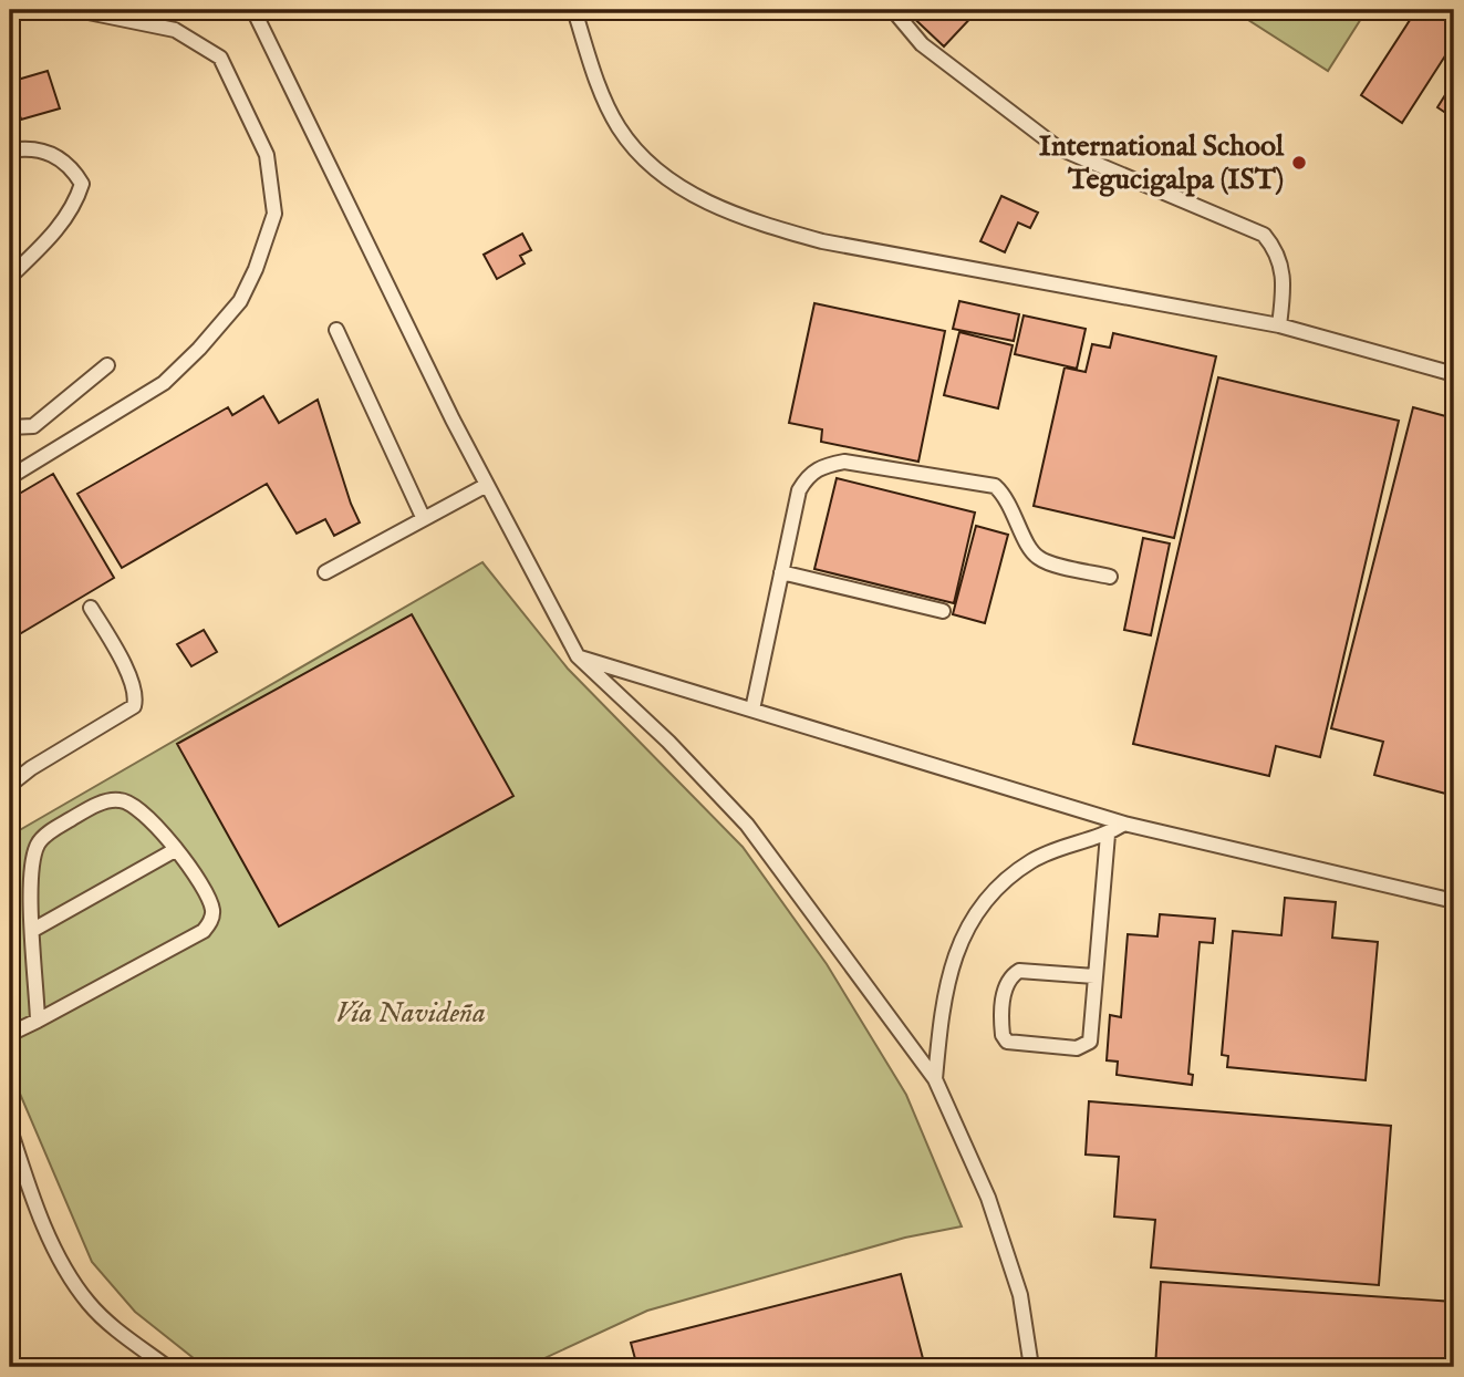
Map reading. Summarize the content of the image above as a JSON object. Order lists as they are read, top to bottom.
{
  "parks": ["Vía Navideña"],
  "places": ["International School Tegucigalpa (IST)"]
}
